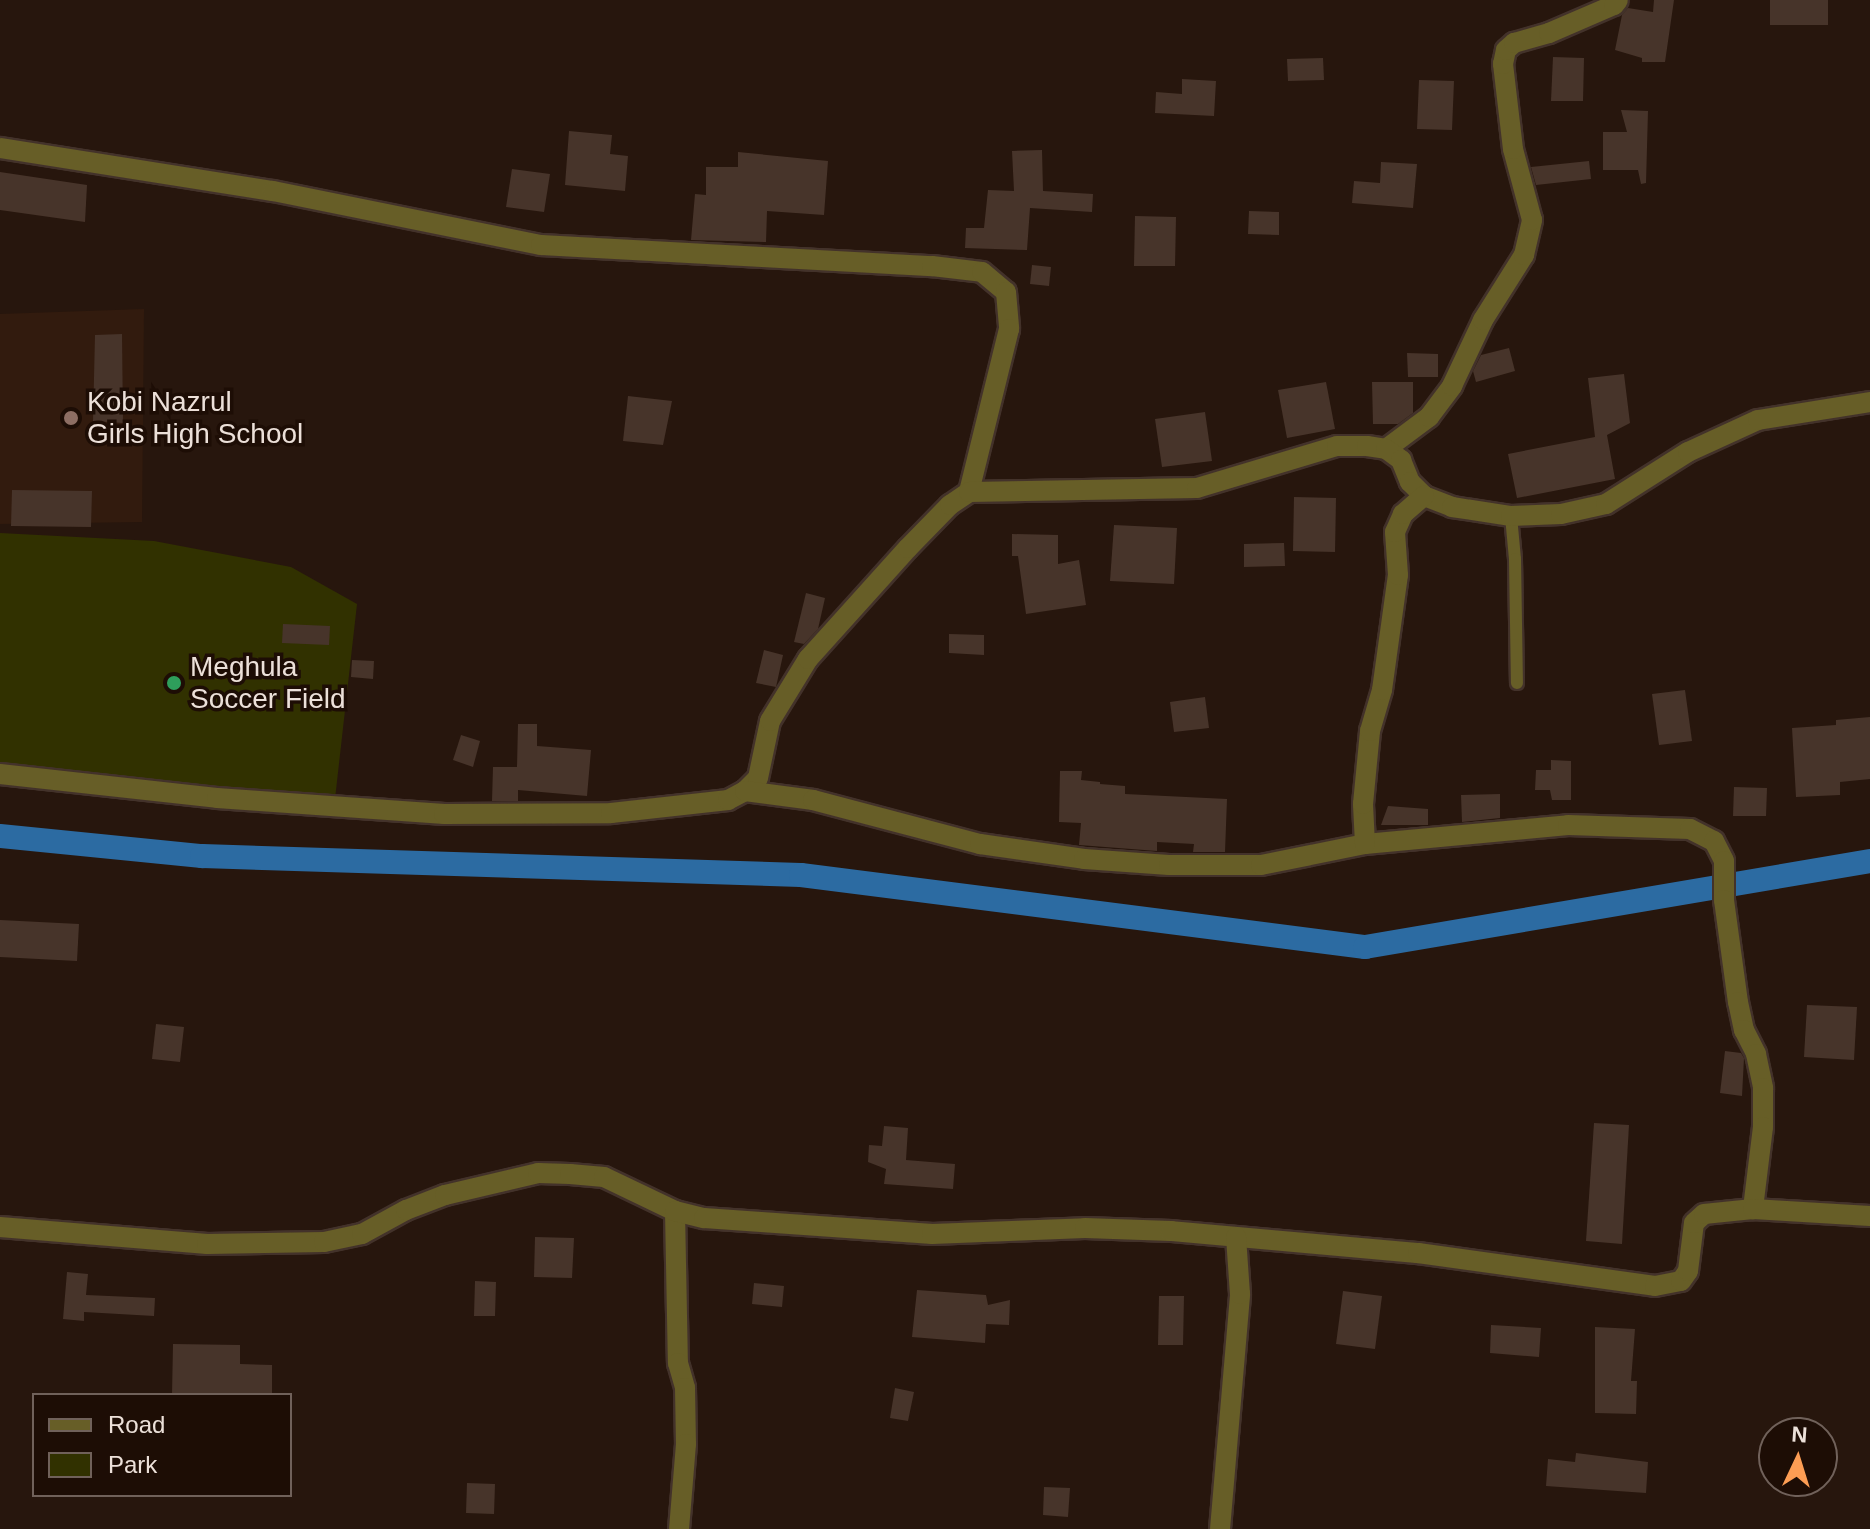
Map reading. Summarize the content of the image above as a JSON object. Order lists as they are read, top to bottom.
{
  "places": ["Kobi Nazrul Girls High School", "Meghula Soccer Field"],
  "legend": ["Road", "Park"],
  "north": "top"
}
